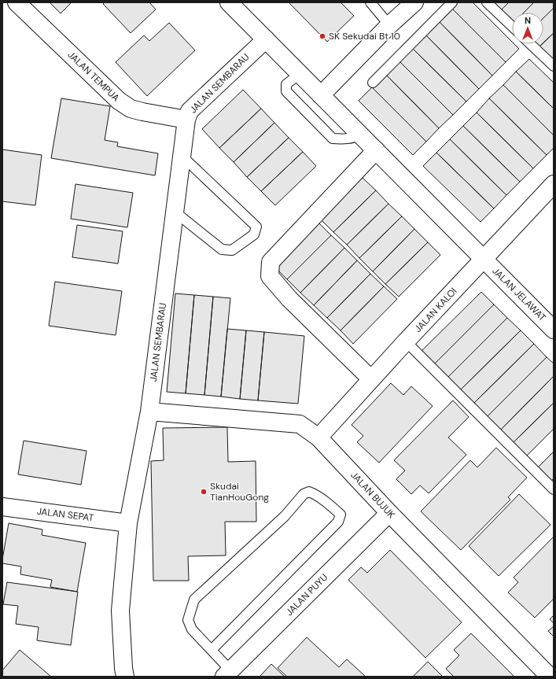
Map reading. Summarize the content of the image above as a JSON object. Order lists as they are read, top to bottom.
{
  "streets": {
    "street": [
      "JALAN TEMPUA",
      "JALAN SEMBARAU",
      "JALAN JELAWAT",
      "JALAN KALOI",
      "JALAN BUJUK",
      "JALAN SEPAT",
      "JALAN PUYU"
    ]
  },
  "crossings": [
    ["JALAN TEMPUA", "JALAN SEMBARAU"],
    ["JALAN SEMBARAU", "JALAN JELAWAT"],
    ["JALAN SEMBARAU", "JALAN BUJUK"],
    ["JALAN SEMBARAU", "JALAN SEPAT"],
    ["JALAN JELAWAT", "JALAN KALOI"],
    ["JALAN KALOI", "JALAN BUJUK"],
    ["JALAN BUJUK", "JALAN PUYU"]
  ],
  "places": ["SK Sekudai Bt 10", "Skudai TianHouGong"],
  "north": "top"
}
